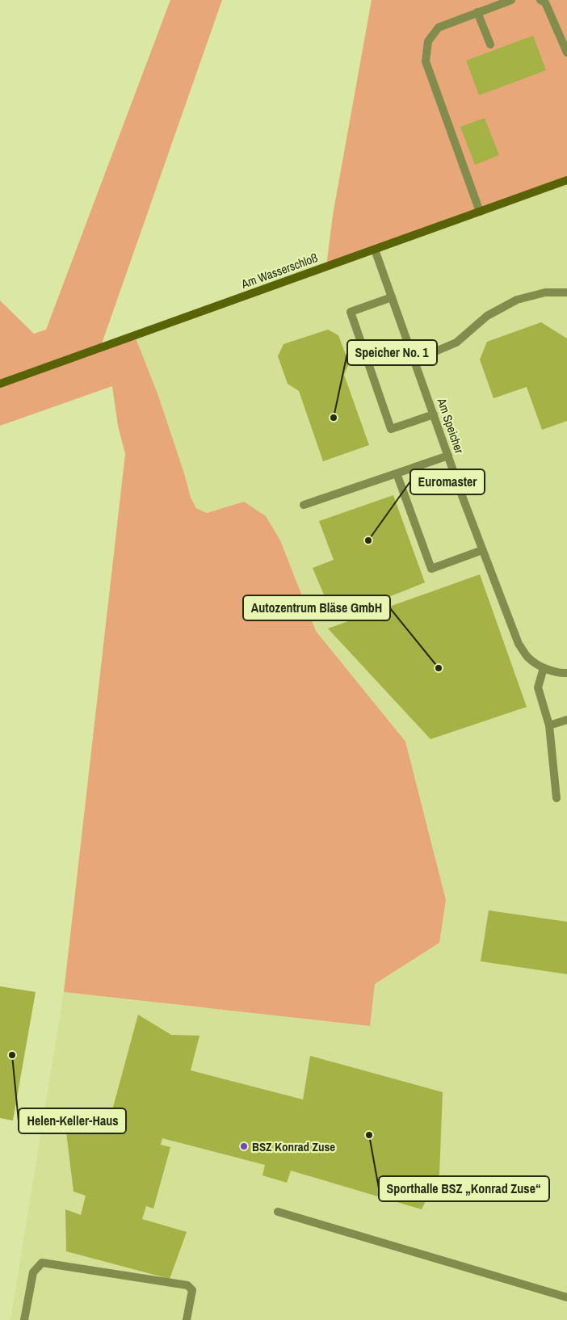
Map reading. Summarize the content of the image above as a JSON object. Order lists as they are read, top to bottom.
{
  "streets": {
    "street": ["Am Wasserschloß", "Am Speicher"]
  },
  "crossings": [
    ["Am Wasserschloß", "Am Speicher"]
  ],
  "places": [
    "Speicher No. 1",
    "Euromaster",
    "Autozentrum Bläse GmbH",
    "Helen-Keller-Haus",
    "Sporthalle BSZ „Konrad Zuse“",
    "BSZ Konrad Zuse"
  ]
}
